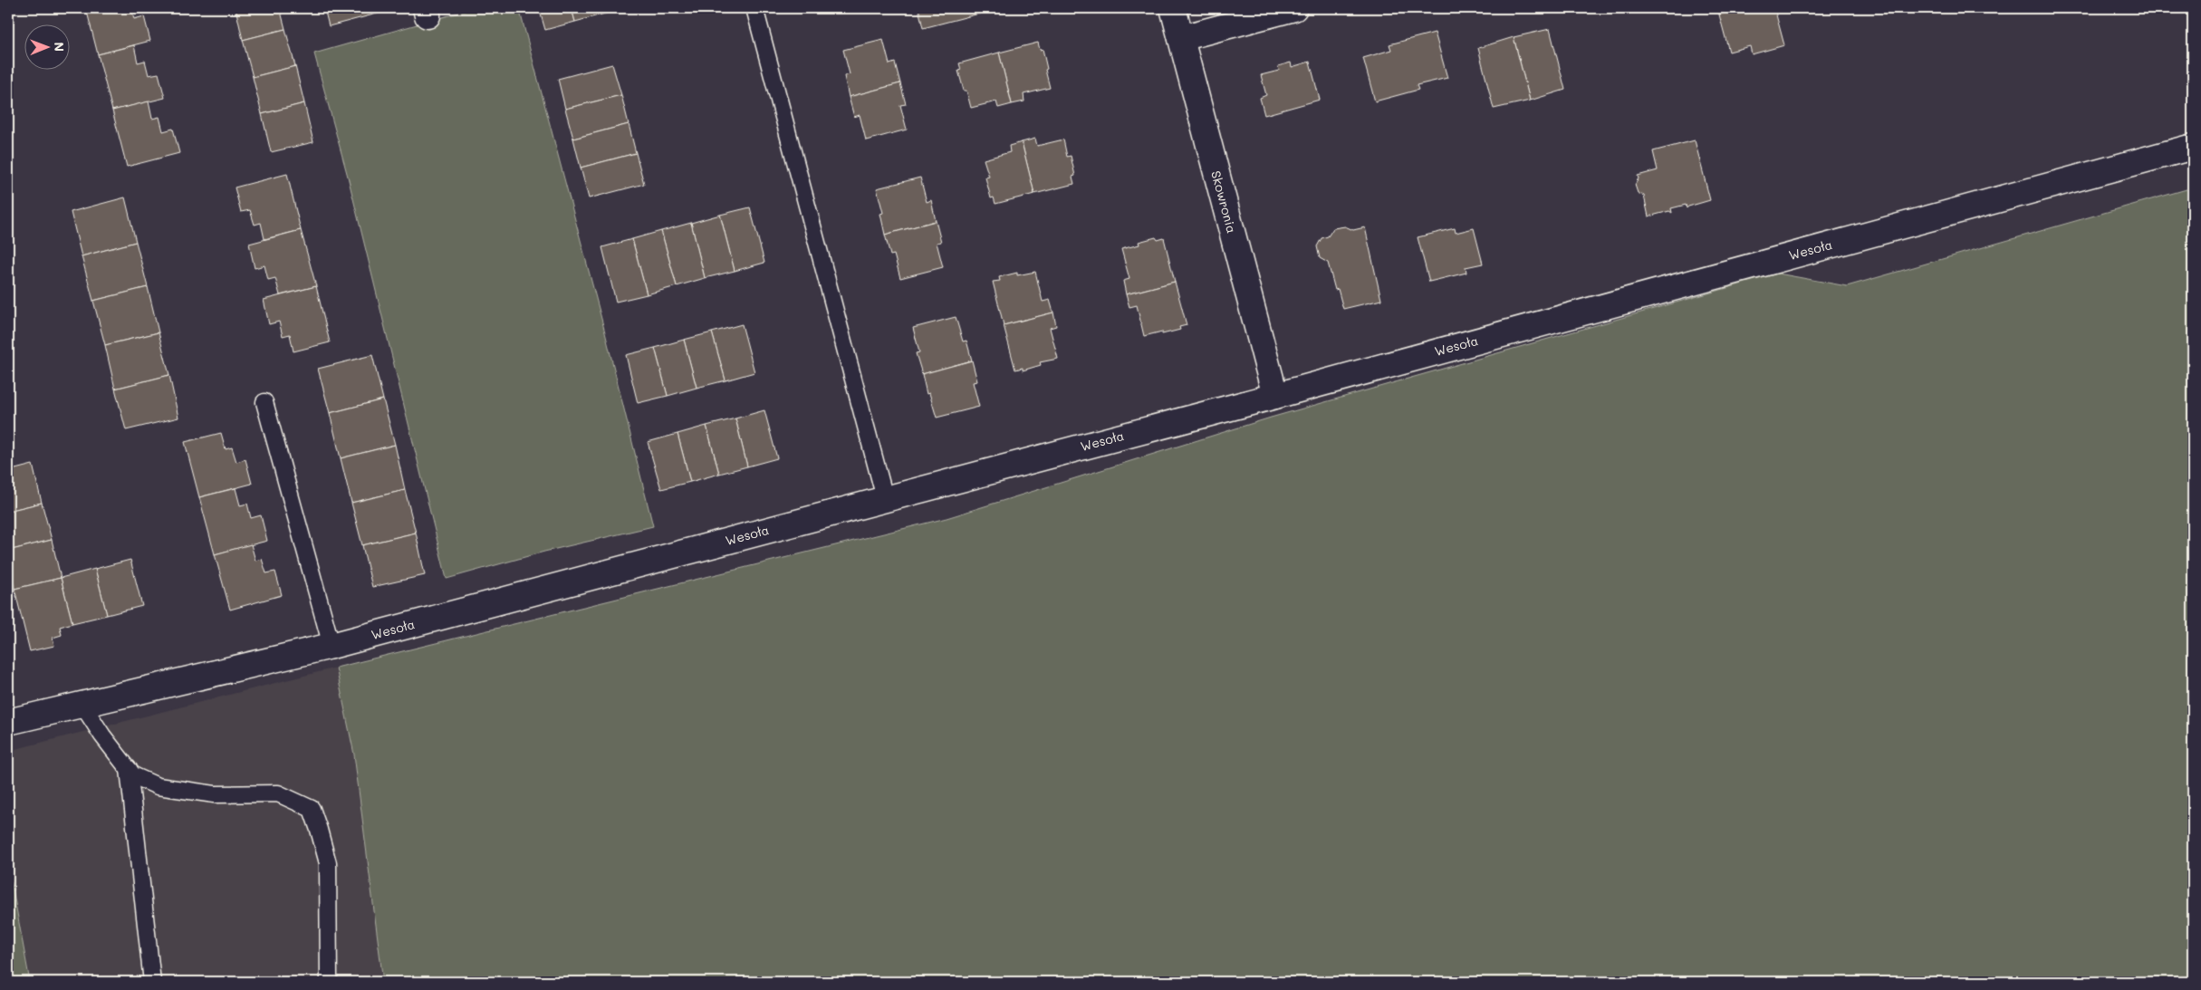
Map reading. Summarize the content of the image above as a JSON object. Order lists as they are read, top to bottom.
{
  "streets": {
    "street": ["Skowronia", "Wesoła"]
  },
  "crossings": [
    ["Skowronia", "Wesoła"]
  ],
  "north": "right"
}
